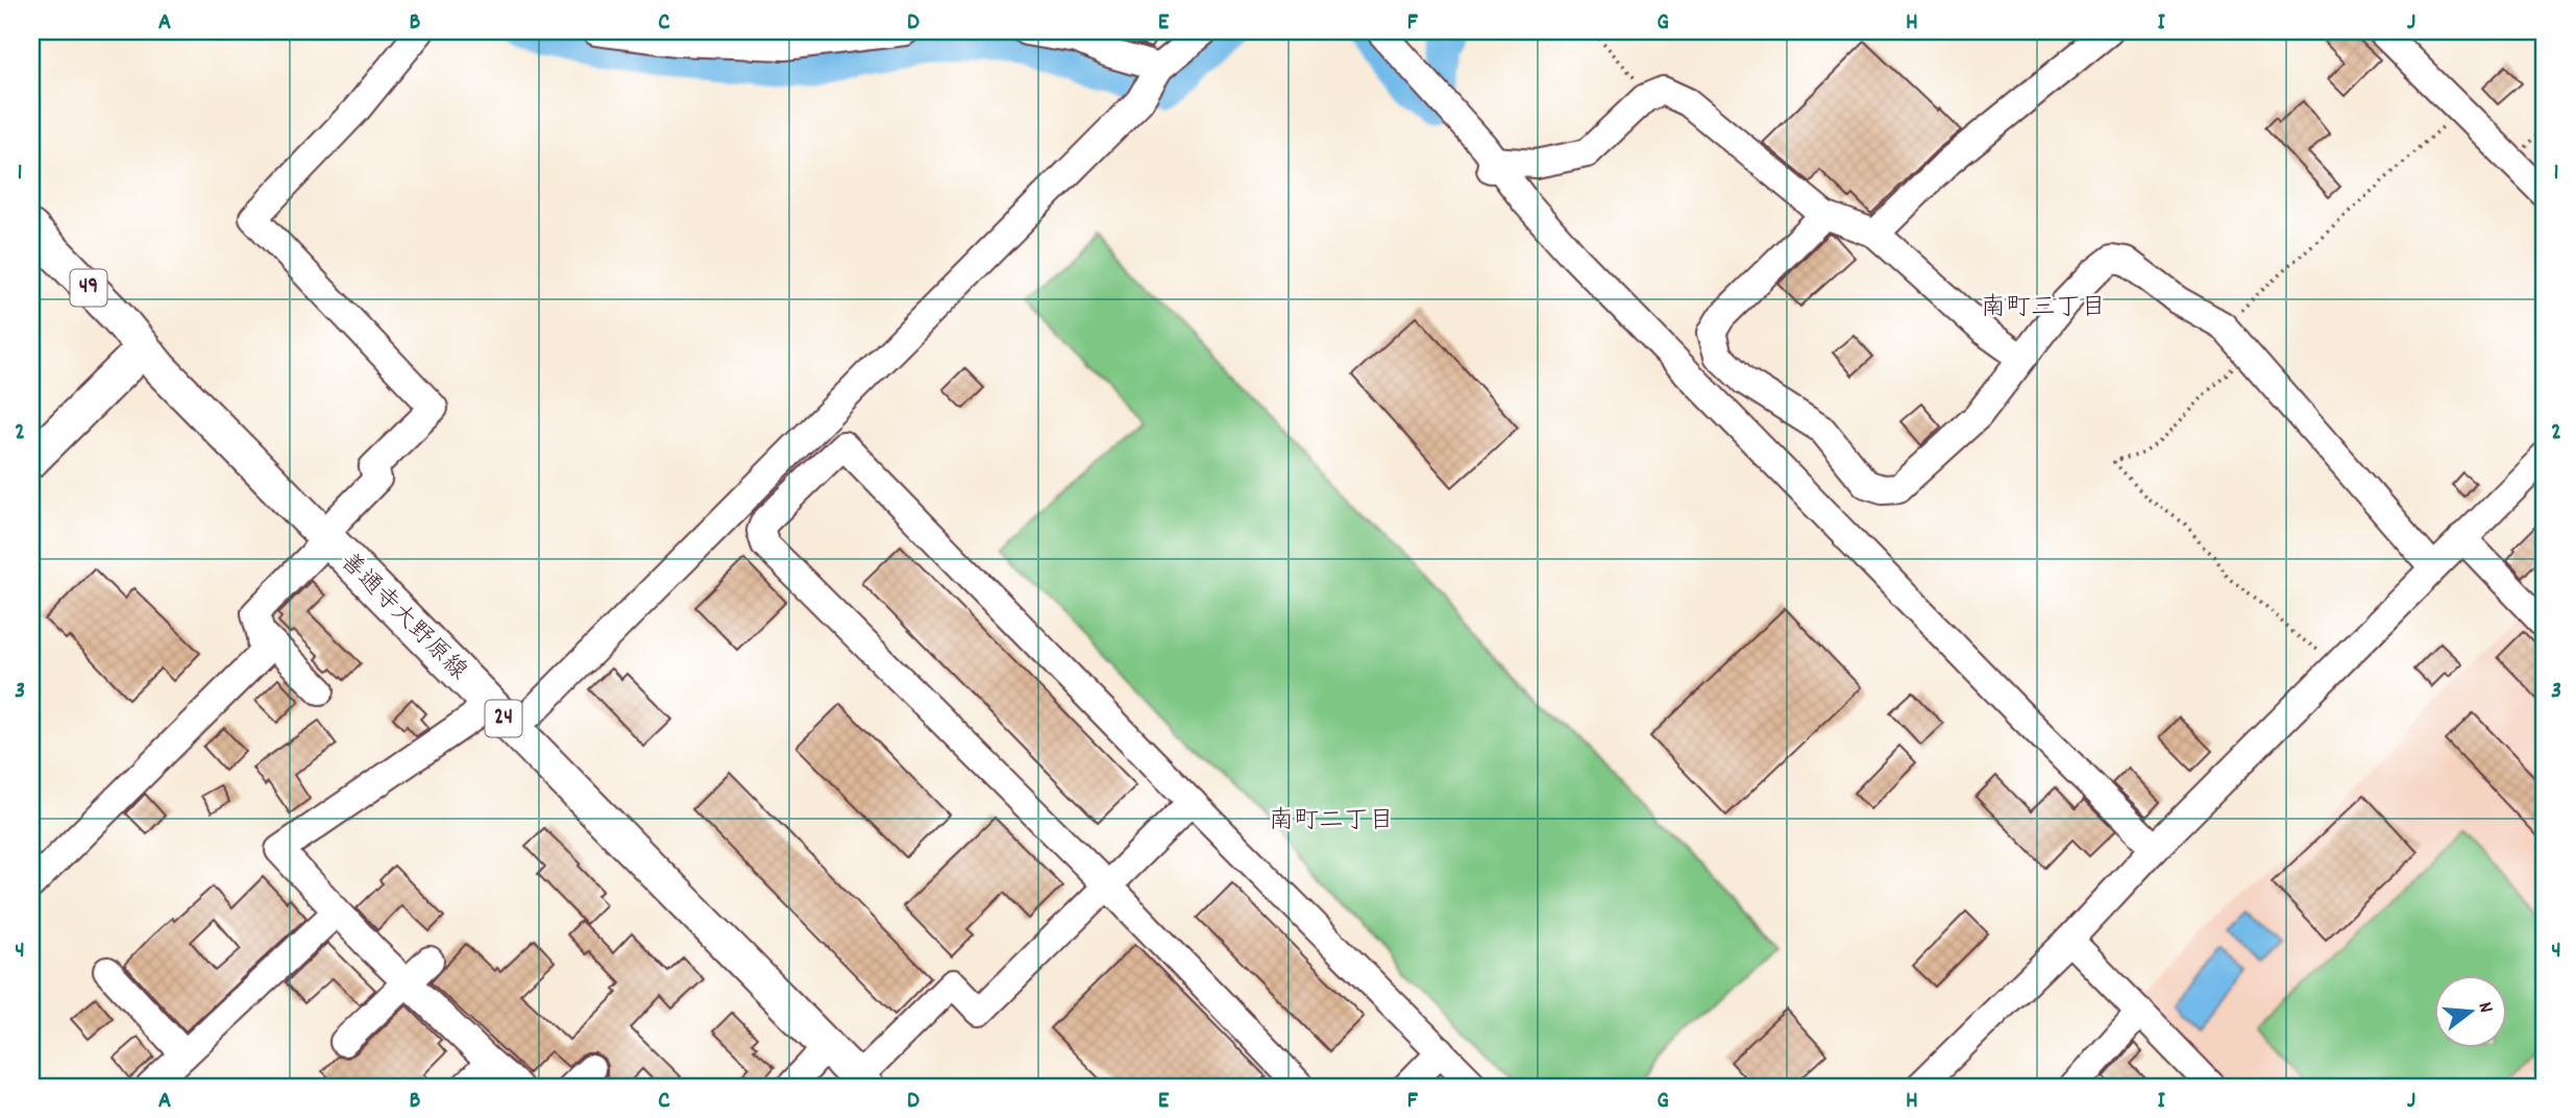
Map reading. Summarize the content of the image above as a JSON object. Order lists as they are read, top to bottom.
{
  "streets": {
    "main road": ["49", "善通寺大野原線", "24"]
  },
  "crossings": [
    ["49", "善通寺大野原線"]
  ],
  "districts": ["南町三丁目", "南町二丁目"],
  "north": "right",
  "grid": {
    "columns": [
      "A",
      "B",
      "C",
      "D",
      "E",
      "F",
      "G",
      "H",
      "I",
      "J"
    ],
    "rows": [
      "1",
      "2",
      "3",
      "4"
    ]
  }
}
